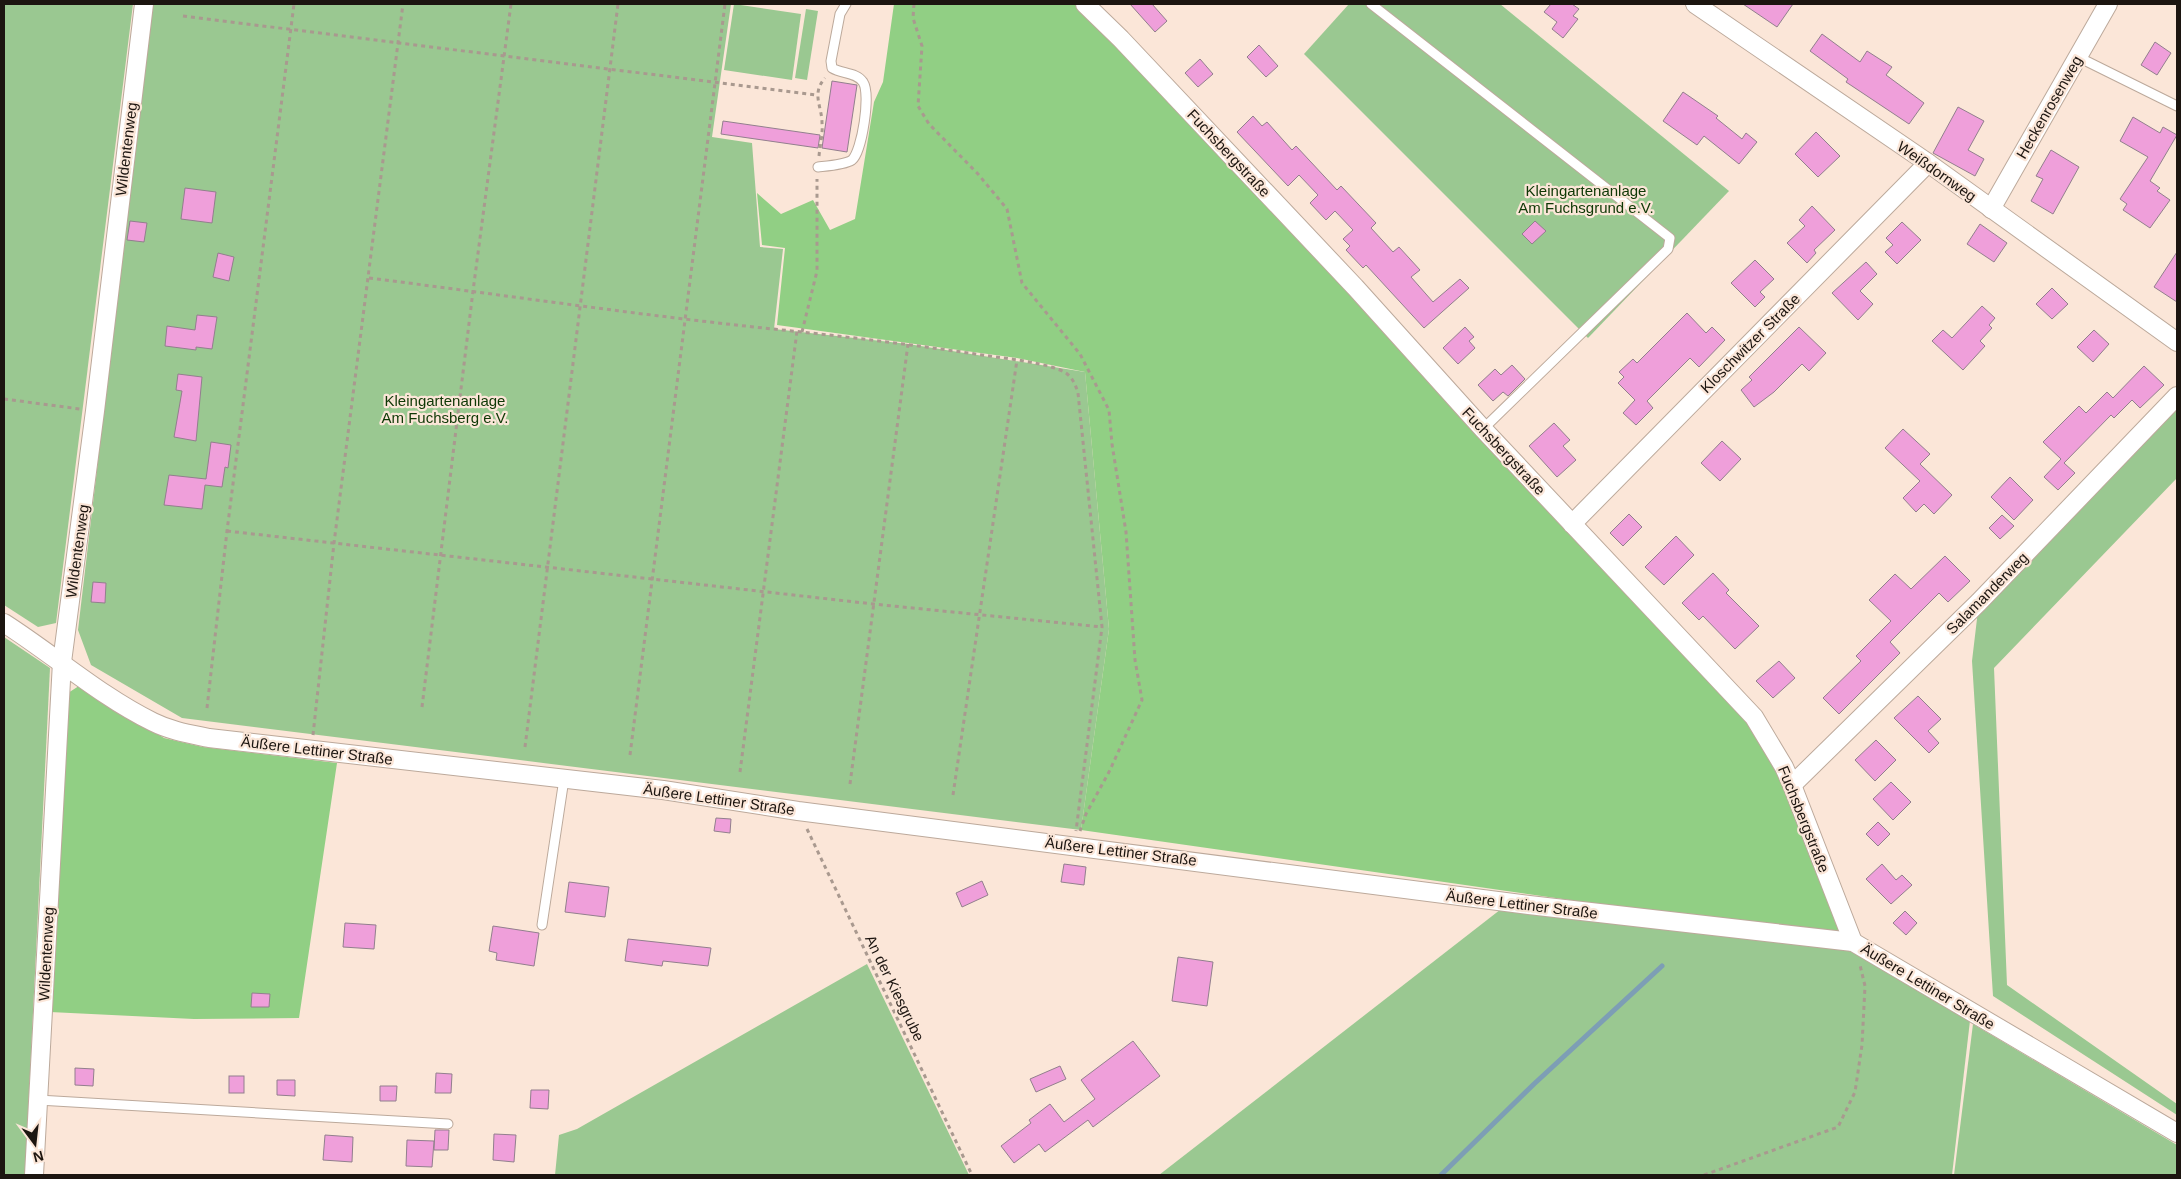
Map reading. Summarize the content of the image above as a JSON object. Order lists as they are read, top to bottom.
{
  "streets": {
    "street": [
      "Heckenrosenweg",
      "Wildentenweg",
      "Fuchsbergstraße",
      "Weißdornweg",
      "Kloschwitzer Straße",
      "Salamanderweg",
      "Äußere Lettiner Straße"
    ],
    "path": ["An der Kiesgrube"]
  },
  "crossings": [
    ["Heckenrosenweg", "Weißdornweg"],
    ["Wildentenweg", "Äußere Lettiner Straße"],
    ["Fuchsbergstraße", "Kloschwitzer Straße"],
    ["Fuchsbergstraße", "Salamanderweg"],
    ["Fuchsbergstraße", "Äußere Lettiner Straße"],
    ["Weißdornweg", "Kloschwitzer Straße"],
    ["Äußere Lettiner Straße", "An der Kiesgrube"]
  ],
  "parks": ["Kleingartenanlage Am Fuchsgrund e.V.", "Kleingartenanlage Am Fuchsberg e.V."],
  "north": "bottom"
}
